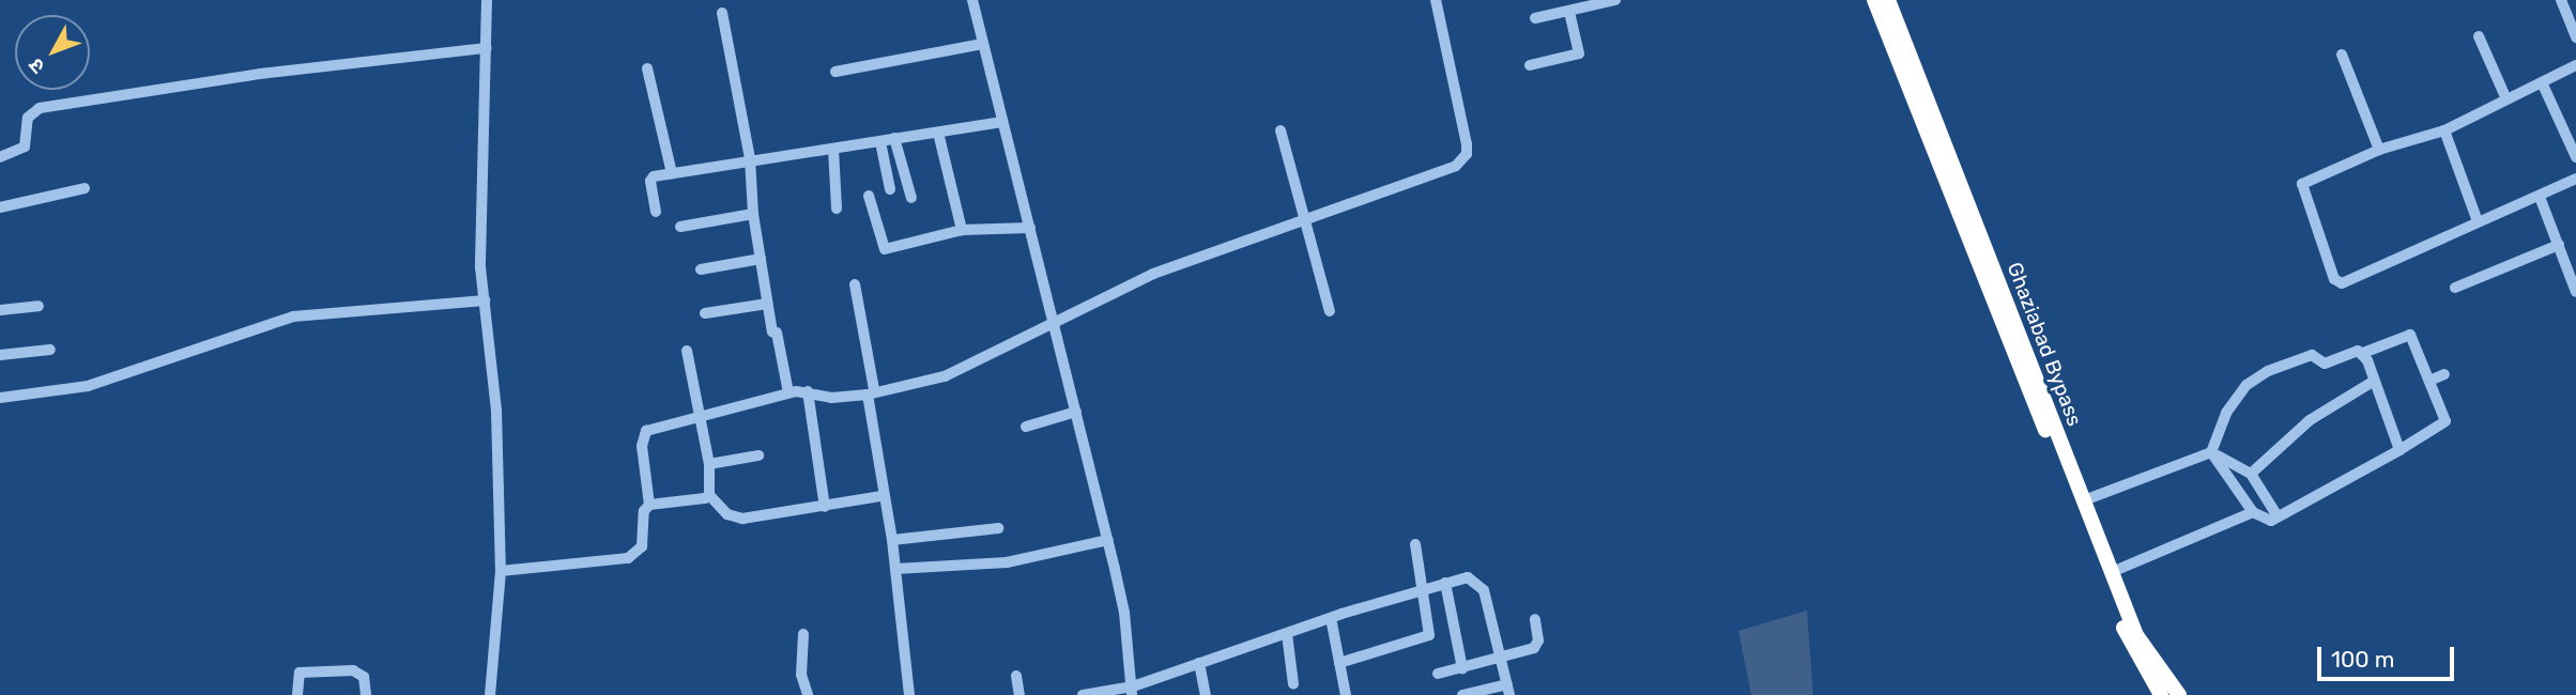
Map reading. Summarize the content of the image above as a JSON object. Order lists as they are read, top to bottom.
{
  "streets": {
    "highway": ["Ghaziabad Bypass"]
  },
  "scale_bar": "100 m",
  "north": "bottom left"
}
